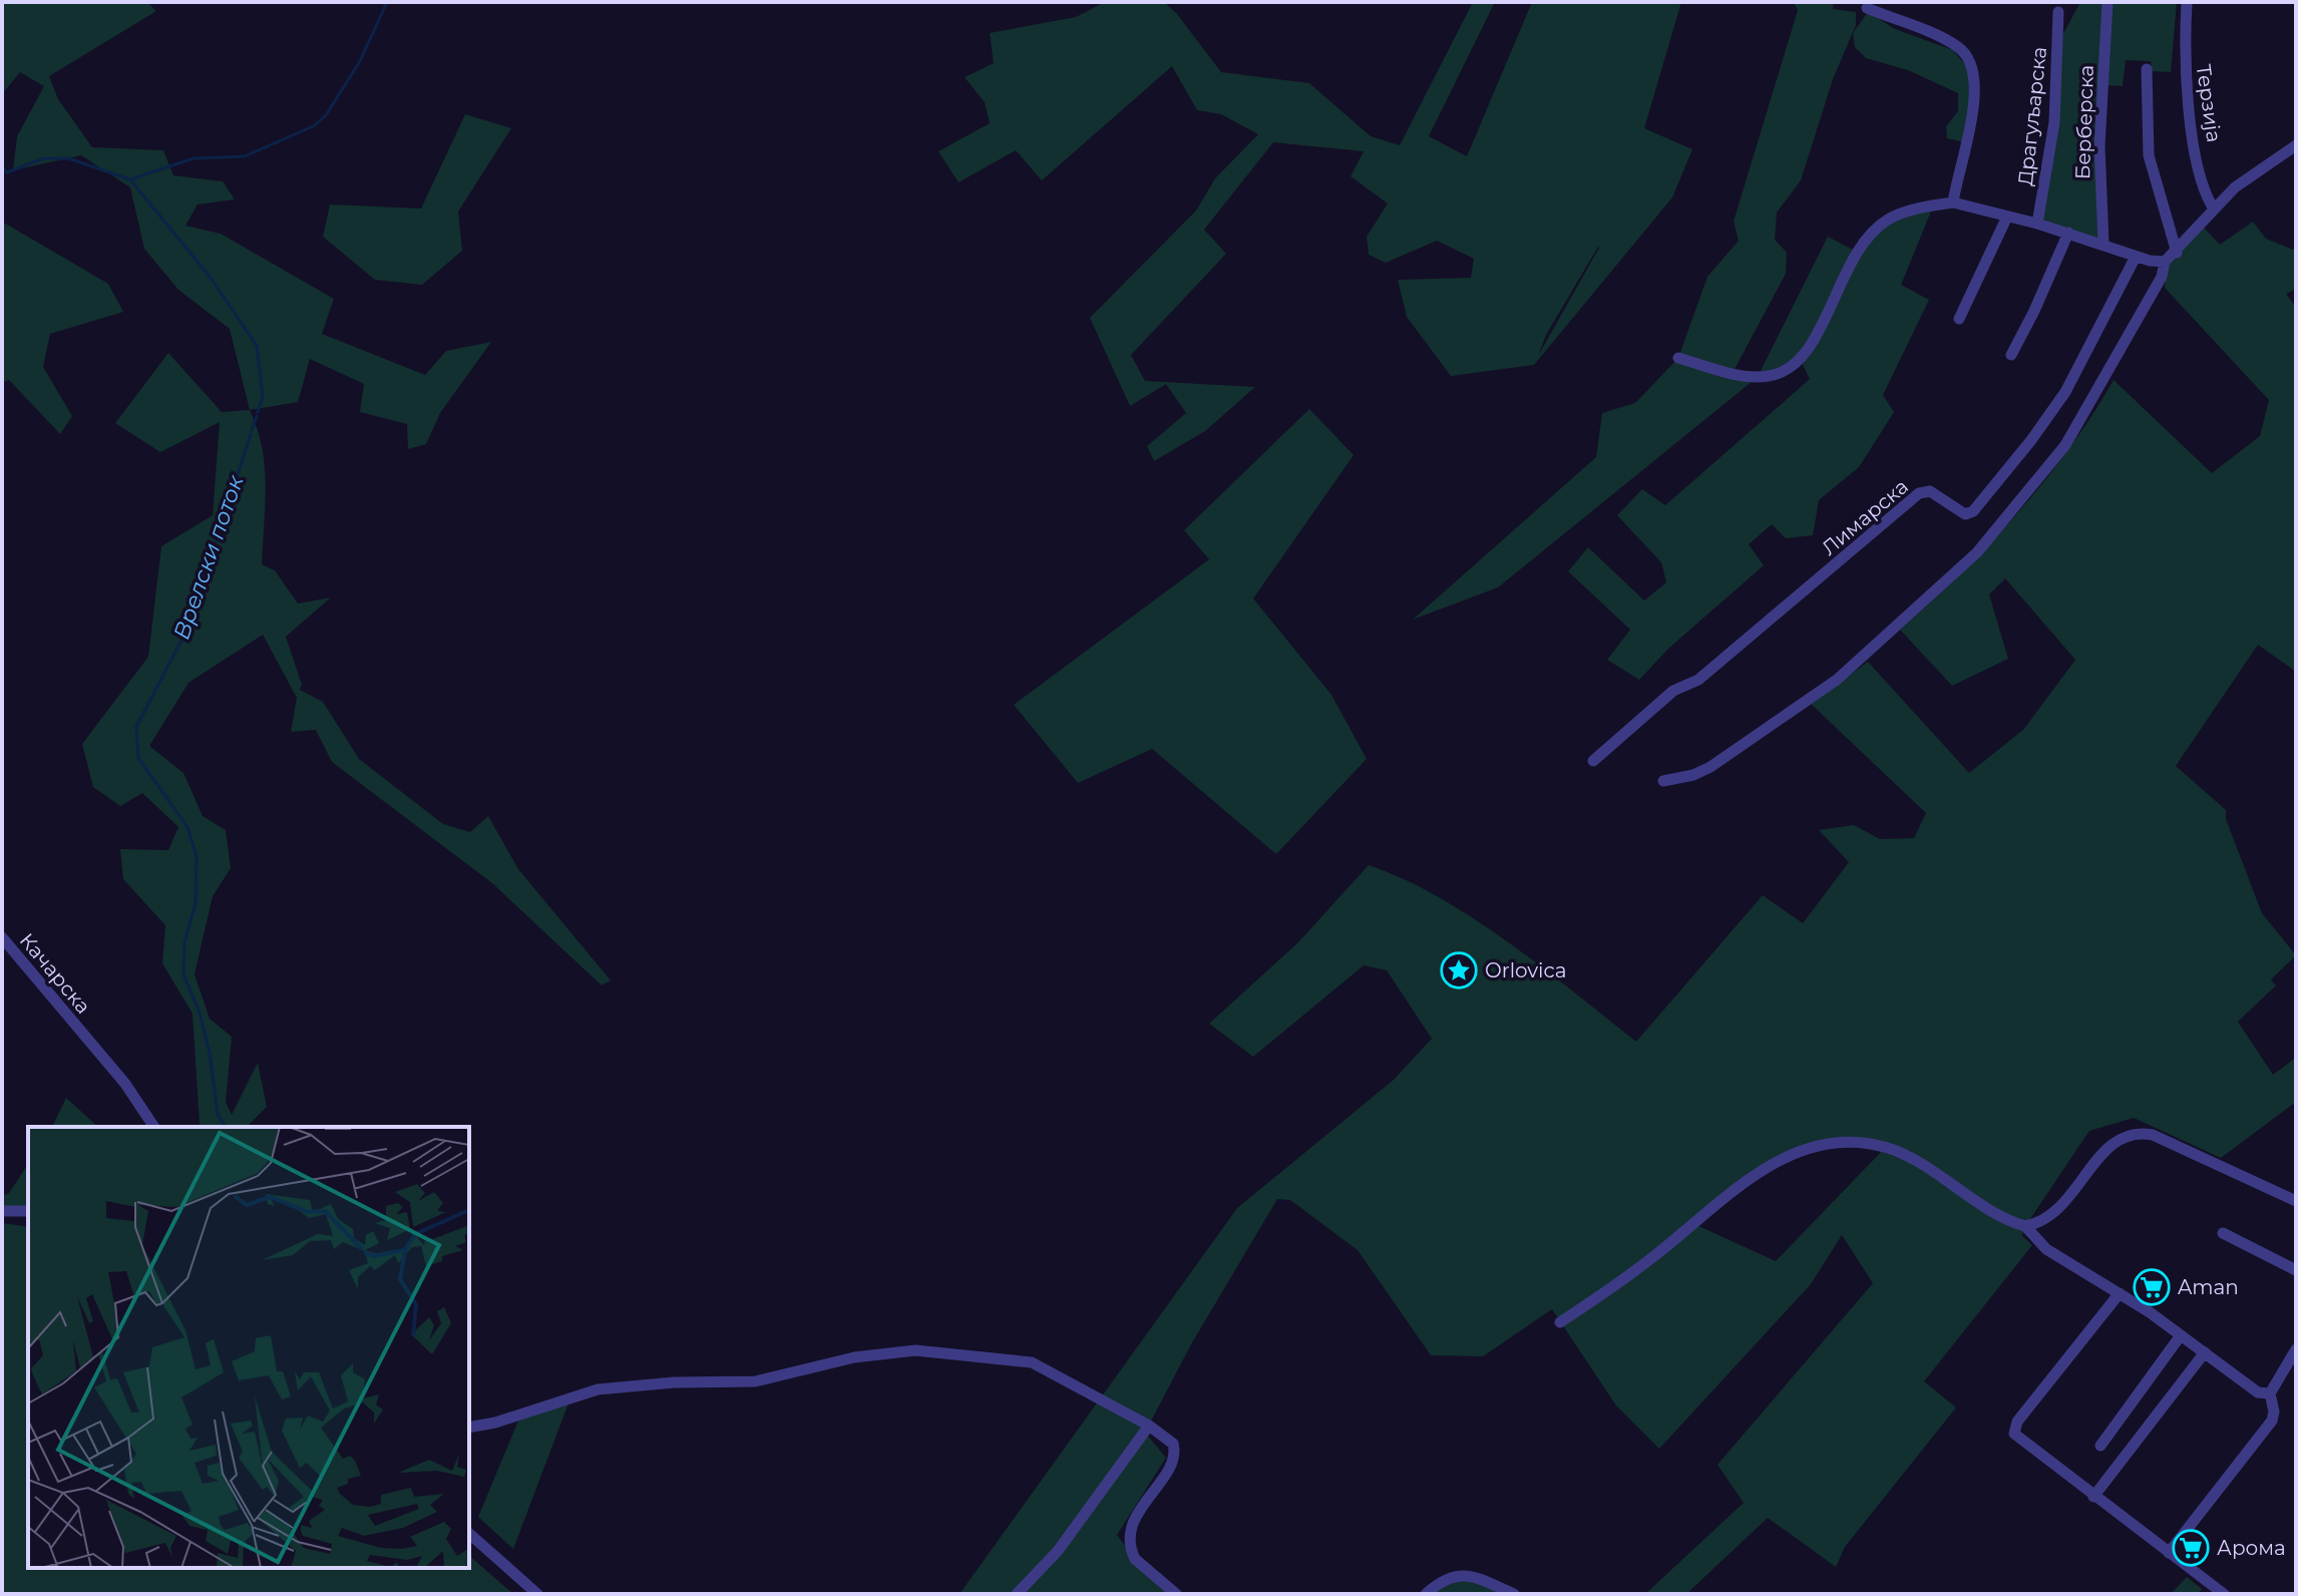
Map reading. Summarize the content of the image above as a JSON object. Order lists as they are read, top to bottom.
{
  "streets": {
    "street": [
      "Терзија",
      "Драгуљарска",
      "Берберска",
      "Лимарска",
      "Качарска"
    ]
  },
  "water": ["Врелски поток"],
  "places": {
    "place": ["Orlovica"],
    "supermarket": ["Aman", "Арома"]
  }
}
